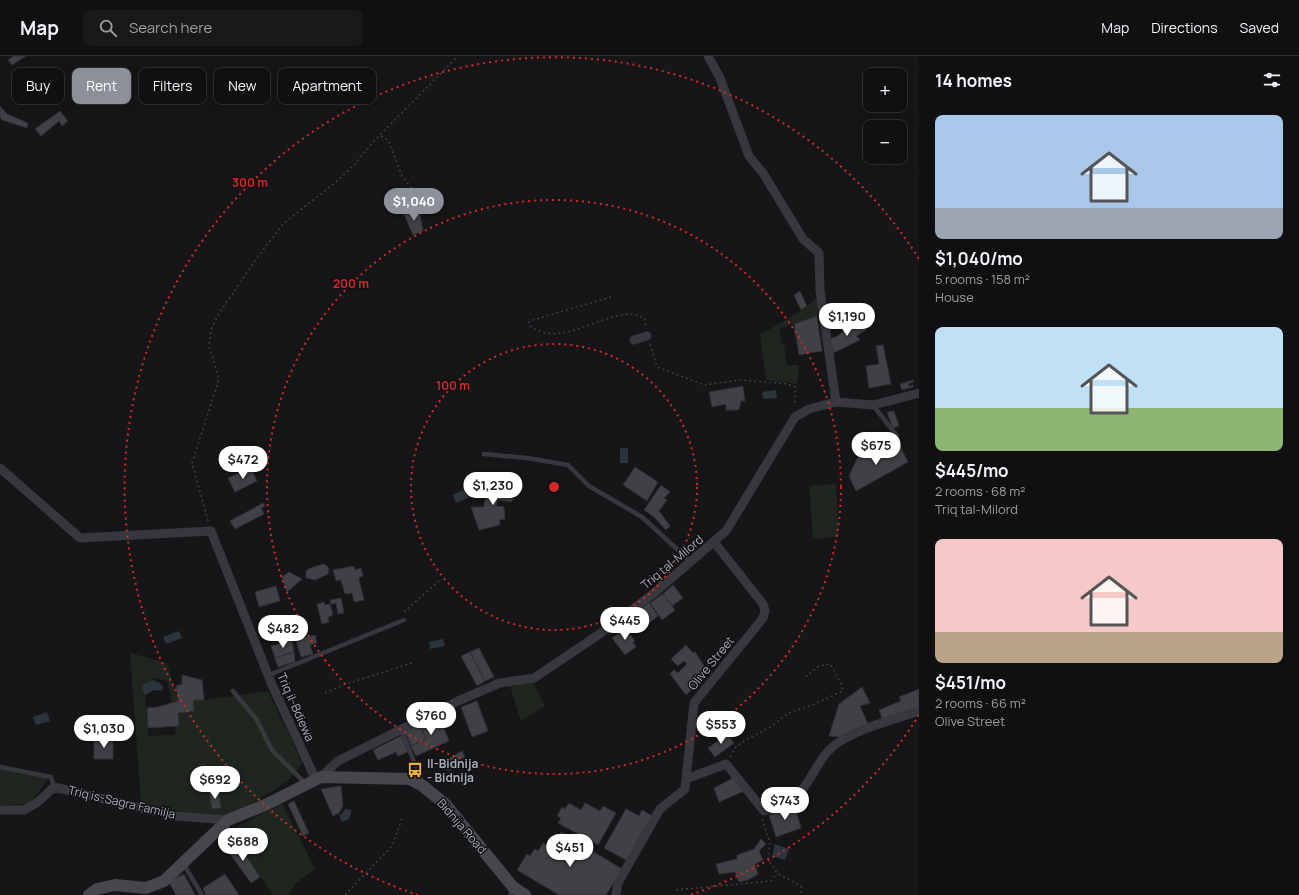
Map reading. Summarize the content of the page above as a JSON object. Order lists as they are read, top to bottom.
{
  "streets": {
    "street": [
      "Triq tal-Milord",
      "Olive Street",
      "Triq il-Bdiewa",
      "Triq is-Sagra Familja",
      "Bidnija Road"
    ]
  },
  "crossings": [
    ["Triq tal-Milord", "Olive Street"],
    ["Triq tal-Milord", "Triq il-Bdiewa"],
    ["Triq tal-Milord", "Triq is-Sagra Familja"],
    ["Triq tal-Milord", "Bidnija Road"],
    ["Triq il-Bdiewa", "Triq is-Sagra Familja"],
    ["Triq il-Bdiewa", "Bidnija Road"],
    ["Triq is-Sagra Familja", "Bidnija Road"]
  ],
  "places": {
    "bus stop": ["Il-Bidnija - Bidnija"]
  },
  "page": {
    "header": "Map",
    "search": "Search here",
    "nav": ["Map", "Directions", "Saved"],
    "heading": "14 homes",
    "map_buttons": ["+", "−"],
    "chip": [
      "Buy",
      "Rent",
      "Filters",
      "New",
      "Apartment"
    ],
    "list": [
      {
        "name": "$1,040/mo",
        "note": "5 rooms · 158 m² · House"
      },
      {
        "name": "$445/mo",
        "note": "2 rooms · 68 m² · Triq tal-Milord"
      },
      {
        "name": "$451/mo",
        "note": "2 rooms · 66 m² · Olive Street"
      }
    ],
    "price": [
      "$1,040",
      "$1,190",
      "$675",
      "$472",
      "$1,230",
      "$445",
      "$482",
      "$760",
      "$553",
      "$1,030",
      "$692",
      "$743",
      "$688",
      "$451"
    ]
  },
  "rings": ["300 m", "200 m", "100 m"]
}
